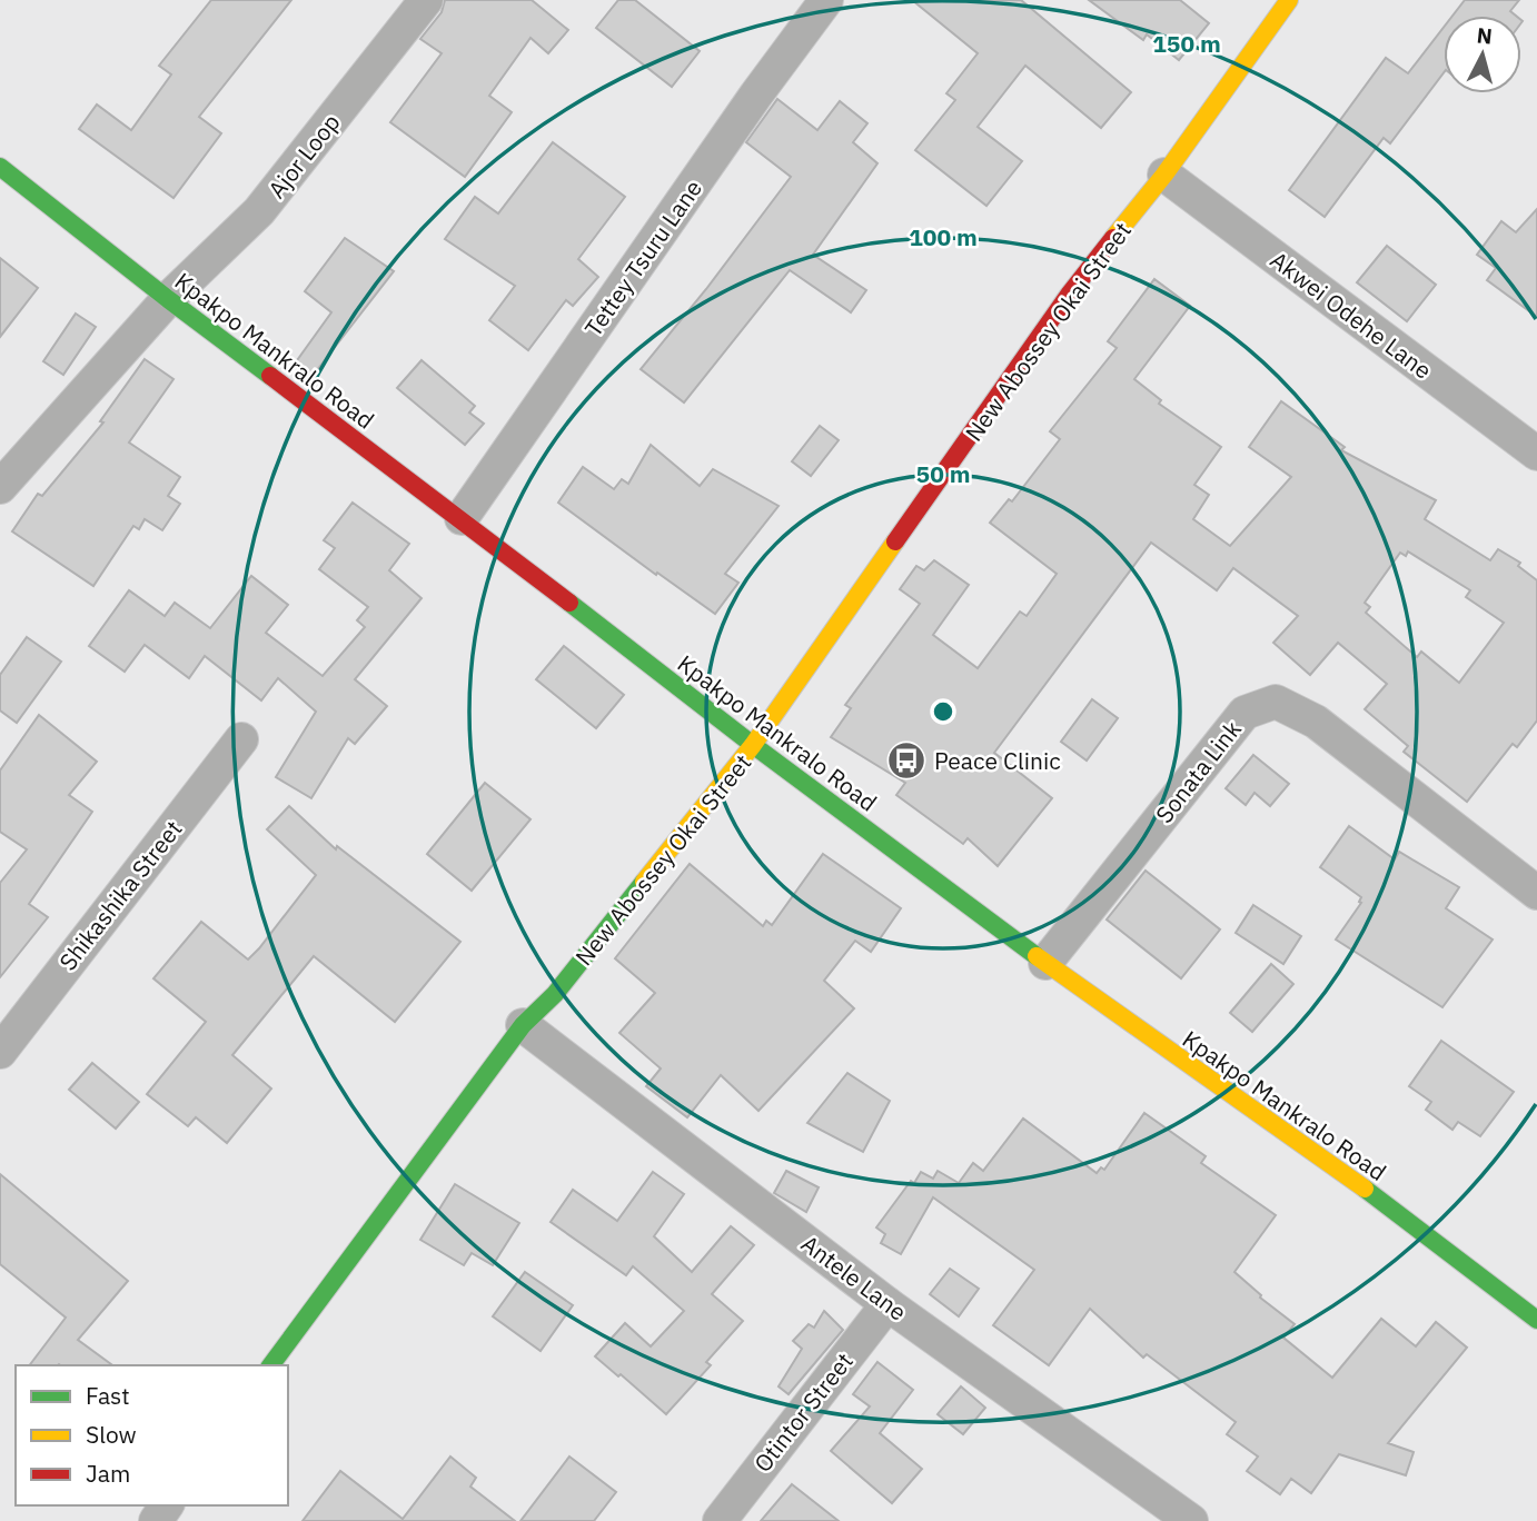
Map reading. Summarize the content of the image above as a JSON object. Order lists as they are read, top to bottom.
{
  "streets": {
    "street": [
      "Ajor Loop",
      "Tettey Tsuru Lane",
      "Akwei Odehe Lane",
      "New Abossey Okai Street",
      "Kpakpo Mankralo Road",
      "Sonata Link",
      "Shikashika Street",
      "Antele Lane",
      "Otintor Street"
    ]
  },
  "crossings": [
    ["Ajor Loop", "Kpakpo Mankralo Road"],
    ["Tettey Tsuru Lane", "Kpakpo Mankralo Road"],
    ["Akwei Odehe Lane", "New Abossey Okai Street"],
    ["New Abossey Okai Street", "Kpakpo Mankralo Road"],
    ["New Abossey Okai Street", "Antele Lane"],
    ["Kpakpo Mankralo Road", "Sonata Link"],
    ["Antele Lane", "Otintor Street"]
  ],
  "places": {
    "bus stop": ["Peace Clinic"]
  },
  "legend": ["Fast", "Slow", "Jam"],
  "north": "top",
  "rings": ["150 m", "100 m", "50 m"]
}
